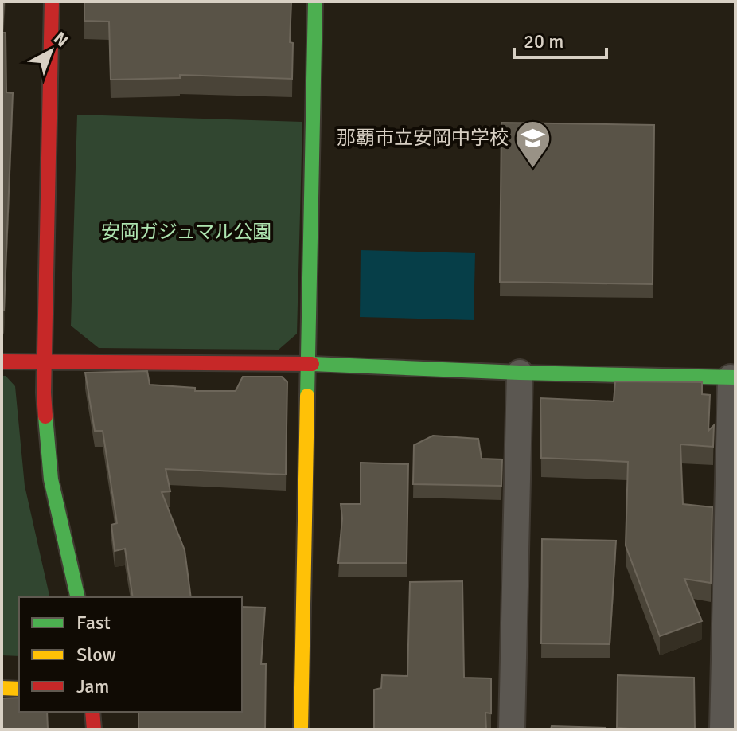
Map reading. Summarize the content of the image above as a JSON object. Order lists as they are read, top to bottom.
{
  "parks": ["安岡ガジュマル公園"],
  "places": {
    "school or university": ["那覇市立安岡中学校"]
  },
  "legend": ["Fast", "Slow", "Jam"],
  "scale_bar": "20 m",
  "north": "top right"
}
